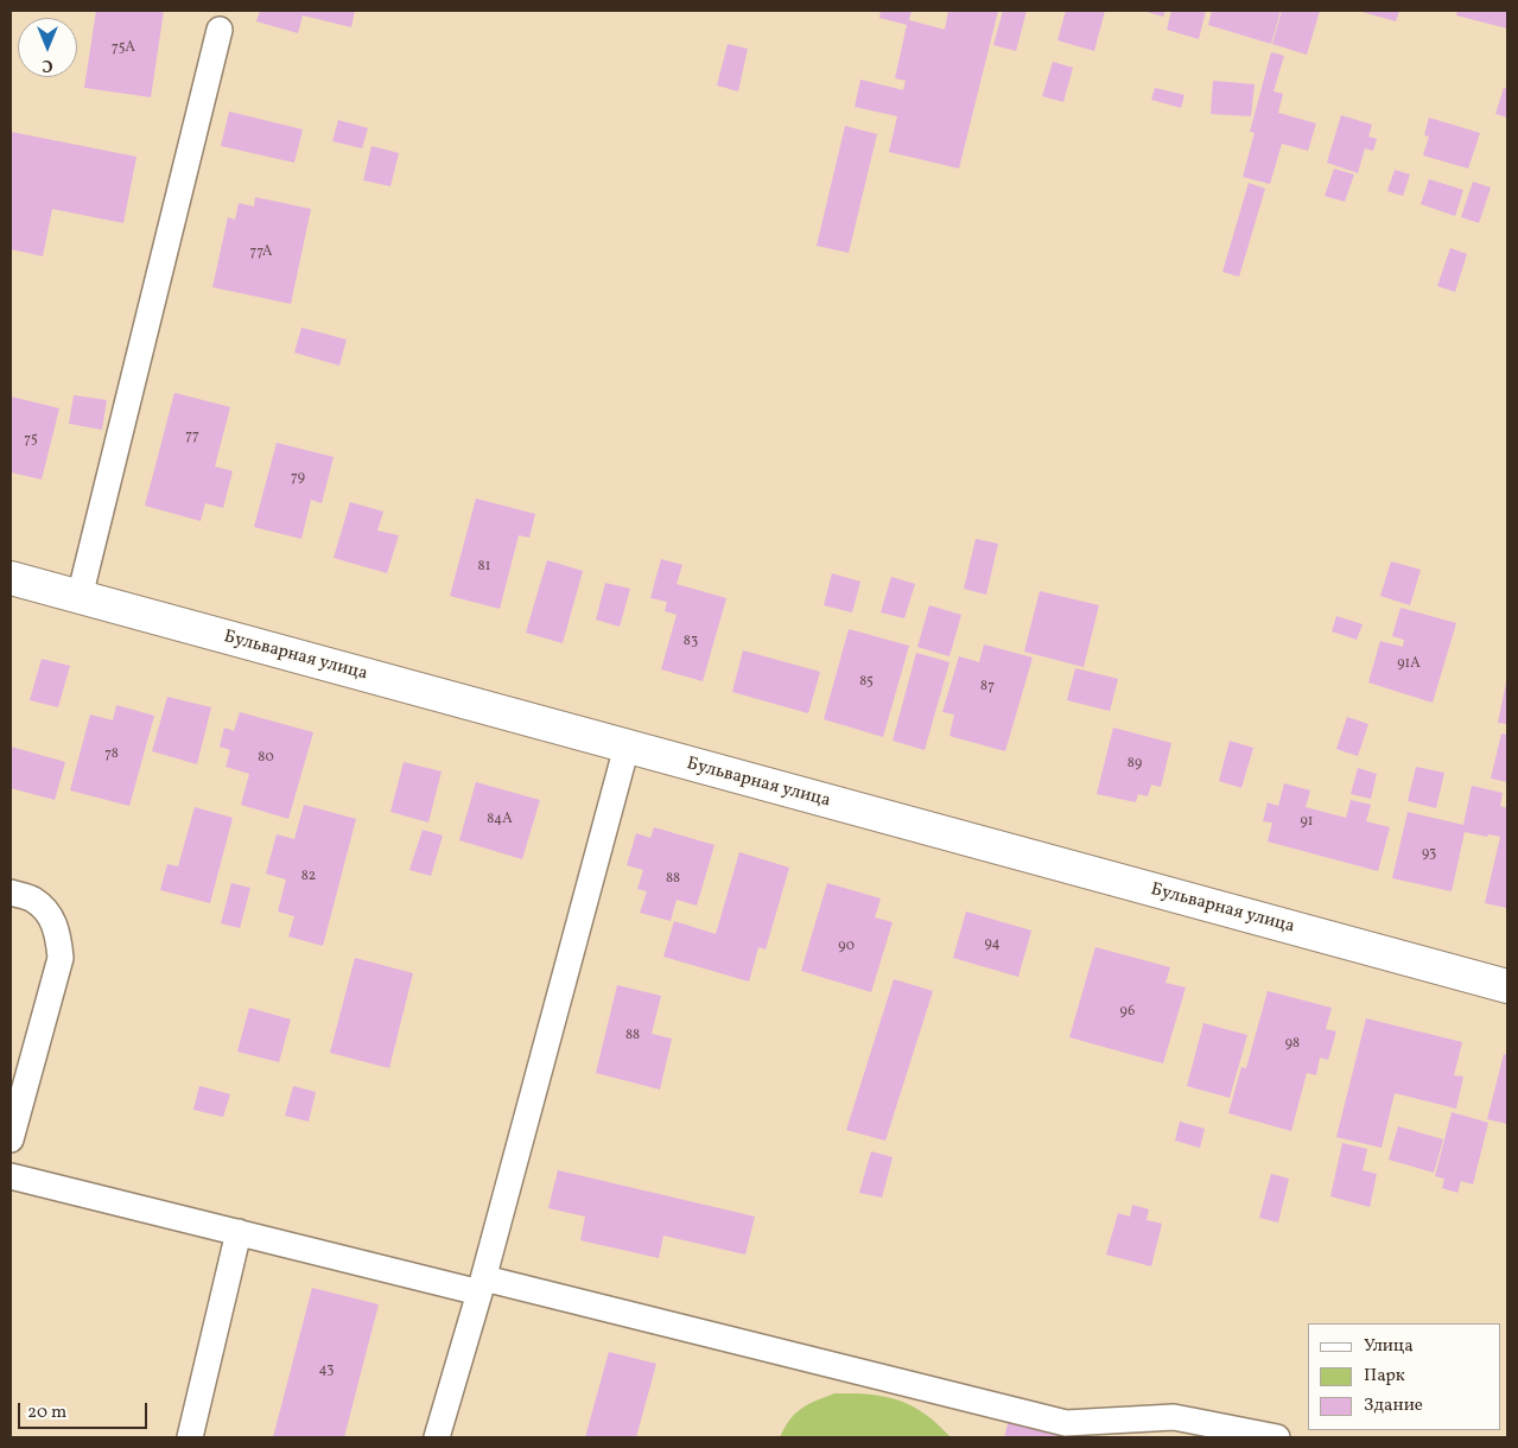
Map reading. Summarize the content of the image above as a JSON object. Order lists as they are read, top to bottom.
{
  "streets": {
    "street": ["Бульварная улица"]
  },
  "house_numbers": [
    "75А",
    "77А",
    "77",
    "75",
    "79",
    "81",
    "83",
    "91А",
    "85",
    "87",
    "78",
    "80",
    "89",
    "84А",
    "91",
    "93",
    "82",
    "88",
    "94",
    "90",
    "96",
    "88",
    "98",
    "43"
  ],
  "legend": ["Улица", "Парк", "Здание"],
  "scale_bar": "20 m",
  "north": "bottom"
}
